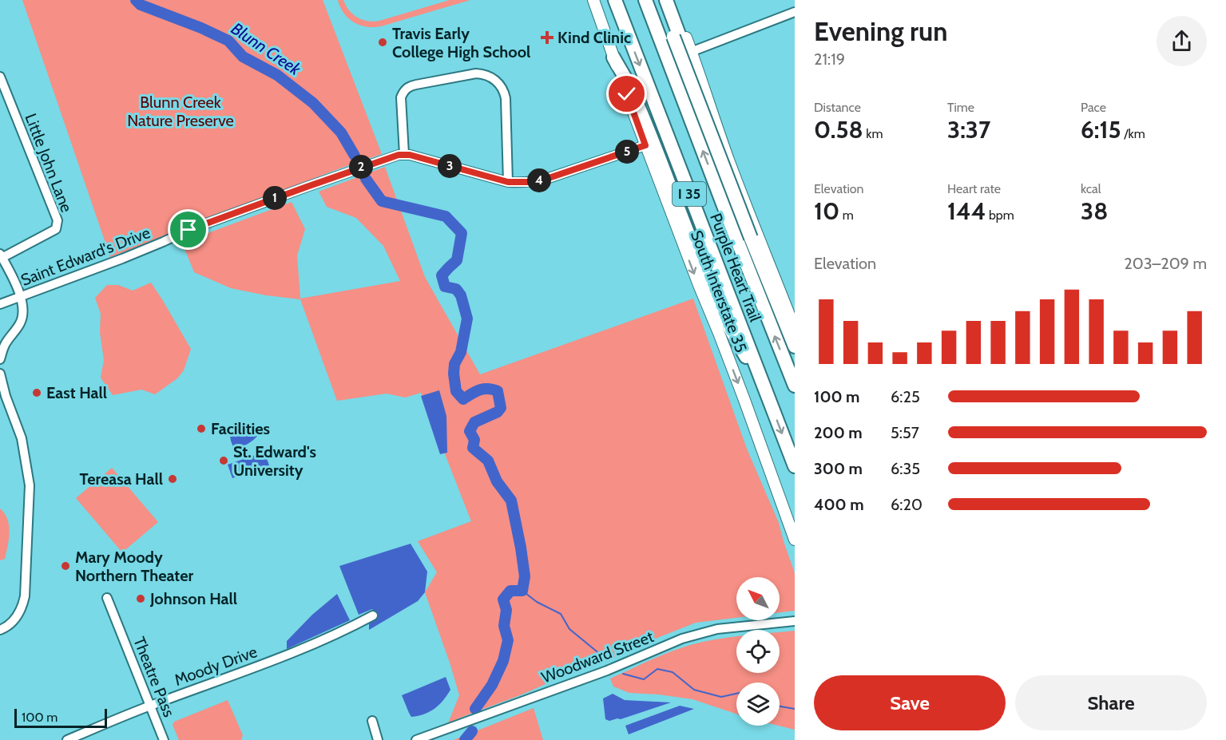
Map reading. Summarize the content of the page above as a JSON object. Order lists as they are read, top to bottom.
{
  "streets": {
    "highway": ["I 35", "Purple Heart Trail"],
    "main road": ["South Interstate 35"],
    "street": [
      "Little John Lane",
      "Saint Edward's Drive",
      "Woodward Street",
      "Moody Drive",
      "Theatre Pass"
    ]
  },
  "crossings": [
    ["Moody Drive", "Theatre Pass"]
  ],
  "water": ["Blunn Creek"],
  "parks": ["Blunn Creek Nature Preserve"],
  "places": {
    "health": ["Kind Clinic"],
    "other": [
      "Travis Early College High School",
      "East Hall",
      "Facilities",
      "St. Edward's University",
      "Tereasa Hall",
      "Mary Moody Northern Theater",
      "Johnson Hall"
    ]
  },
  "scale_bar": "100 m",
  "north": "top left",
  "page": {
    "heading": ["Evening run", "21:19"],
    "stats": [
      ["Distance", "0.58 km"],
      ["Time", "3:37"],
      ["Pace", "6:15 /km"],
      ["Elevation", "10 m"],
      ["Heart rate", "144 bpm"],
      ["kcal", "38"]
    ],
    "pins": [
      "5",
      "3",
      "2",
      "4",
      "1"
    ],
    "chart": ["Elevation", "203–209 m"],
    "list": [
      {
        "name": "100 m",
        "note": "6:25"
      },
      {
        "name": "200 m",
        "note": "5:57"
      },
      {
        "name": "300 m",
        "note": "6:35"
      },
      {
        "name": "400 m",
        "note": "6:20"
      }
    ],
    "buttons": ["Save", "Share"],
    "scale": "100 m"
  }
}
